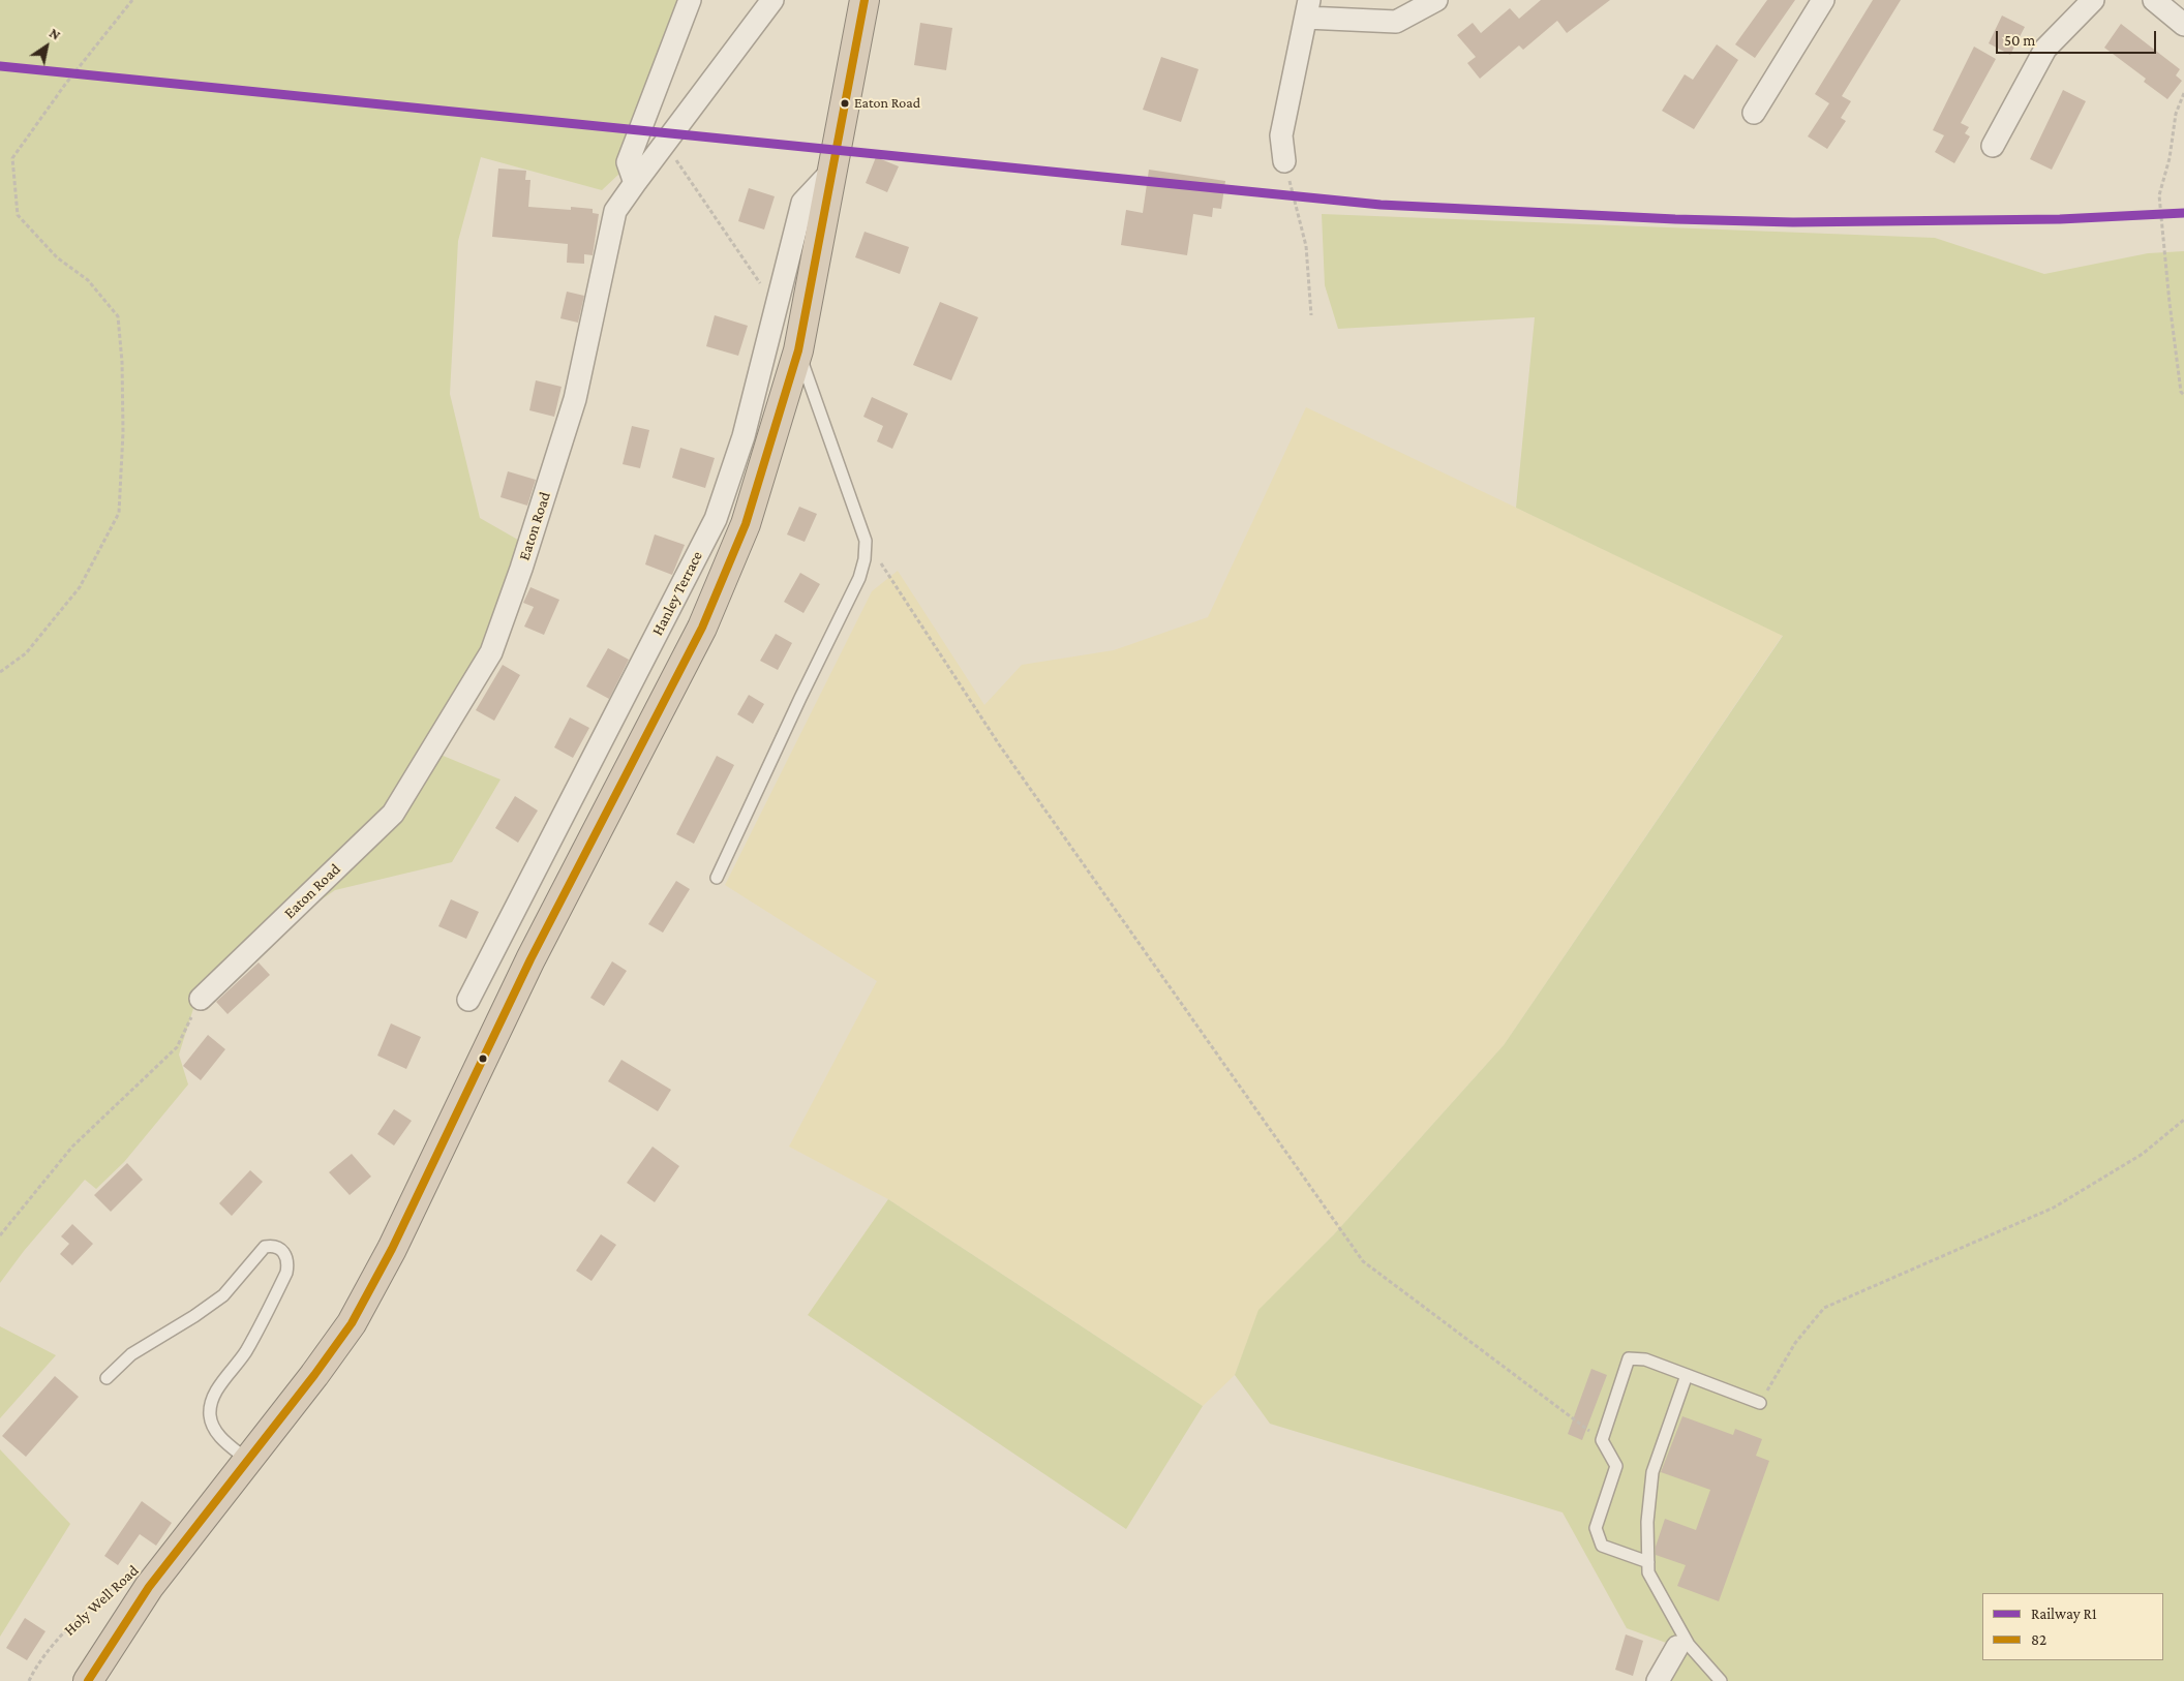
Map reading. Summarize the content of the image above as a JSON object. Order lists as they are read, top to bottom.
{
  "streets": {
    "street": ["Eaton Road", "Hanley Terrace"],
    "path": ["Holy Well Road"]
  },
  "places": ["Eaton Road"],
  "lines": ["transit line 82", "rail line R1"],
  "legend": ["Railway R1", "82"],
  "scale_bar": "50 m",
  "north": "top right"
}
